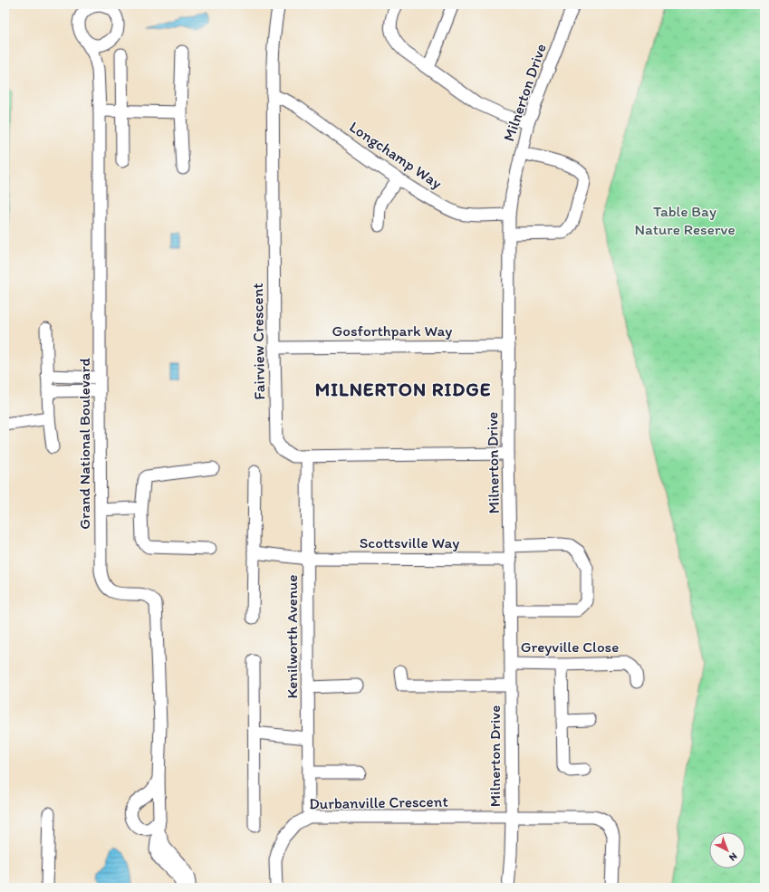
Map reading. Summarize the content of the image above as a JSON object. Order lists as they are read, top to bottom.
{
  "streets": {
    "street": [
      "Milnerton Drive",
      "Longchamp Way",
      "Gosforthpark Way",
      "Fairview Crescent",
      "Grand National Boulevard",
      "Scottsville Way",
      "Kenilworth Avenue",
      "Greyville Close",
      "Durbanville Crescent"
    ]
  },
  "crossings": [
    ["Milnerton Drive", "Longchamp Way"],
    ["Milnerton Drive", "Gosforthpark Way"],
    ["Milnerton Drive", "Fairview Crescent"],
    ["Milnerton Drive", "Scottsville Way"],
    ["Milnerton Drive", "Greyville Close"],
    ["Milnerton Drive", "Durbanville Crescent"],
    ["Longchamp Way", "Fairview Crescent"],
    ["Gosforthpark Way", "Fairview Crescent"],
    ["Fairview Crescent", "Kenilworth Avenue"],
    ["Scottsville Way", "Kenilworth Avenue"],
    ["Kenilworth Avenue", "Durbanville Crescent"]
  ],
  "districts": ["MILNERTON RIDGE"],
  "parks": ["Table Bay Nature Reserve"],
  "north": "bottom right"
}
